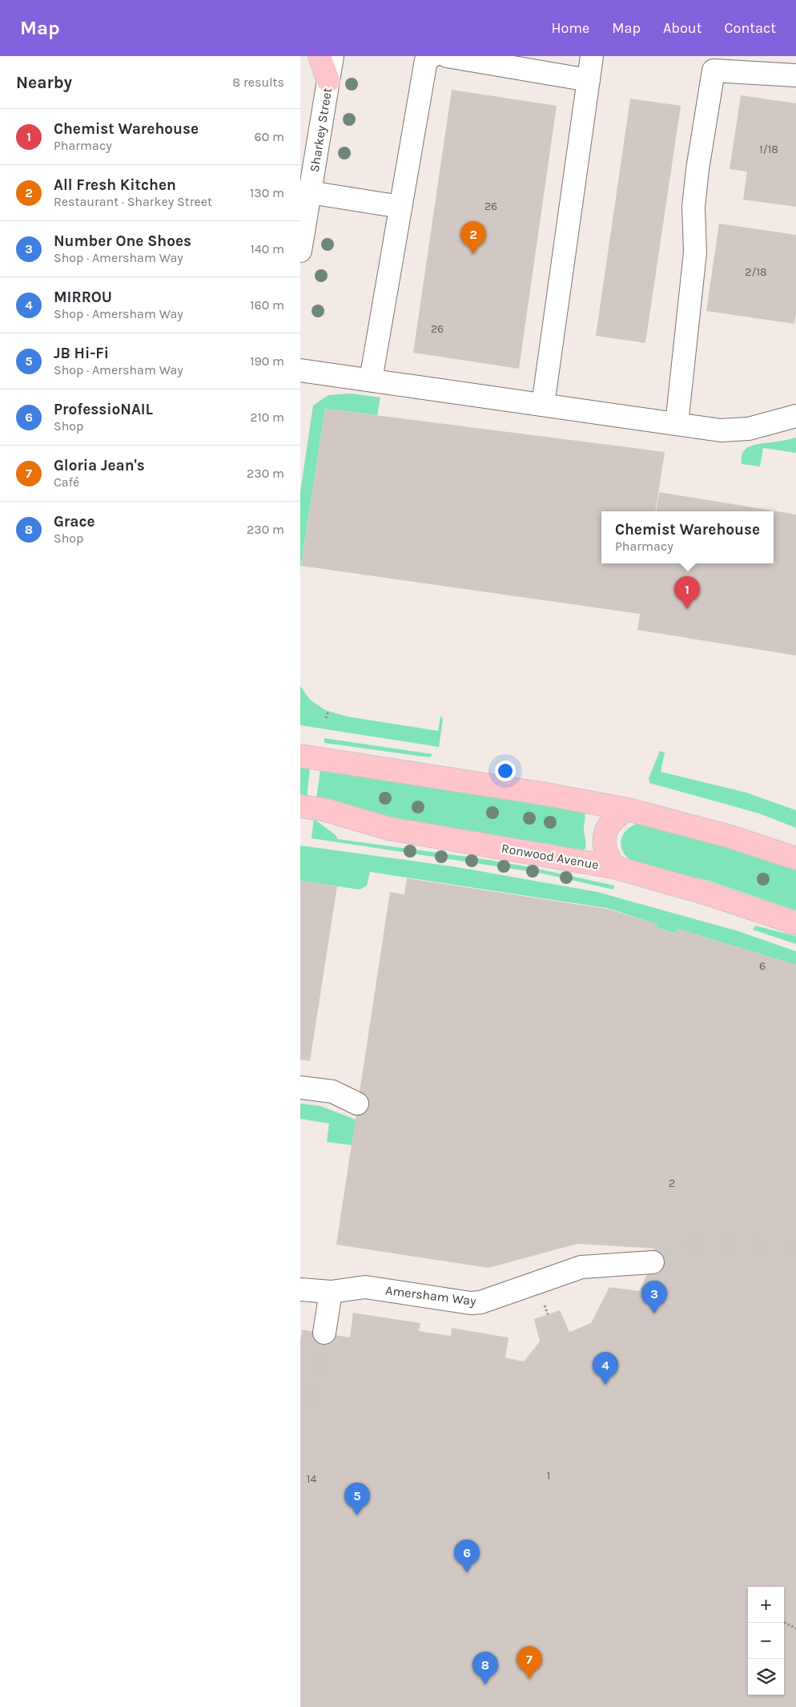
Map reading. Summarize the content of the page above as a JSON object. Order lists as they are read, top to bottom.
{
  "streets": {
    "main road": ["Ronwood Avenue"],
    "street": ["Sharkey Street", "Amersham Way"]
  },
  "house_numbers": [
    "1/18",
    "26",
    "2/18",
    "26",
    "6",
    "2",
    "1",
    "14"
  ],
  "page": {
    "header": "Map",
    "nav": [
      "Home",
      "Map",
      "About",
      "Contact"
    ],
    "heading": ["Nearby", "8 results"],
    "list": [
      {
        "mark": "1",
        "name": "Chemist Warehouse",
        "note": "Pharmacy",
        "value": "60 m"
      },
      {
        "mark": "2",
        "name": "All Fresh Kitchen",
        "note": "Restaurant · Sharkey Street",
        "value": "130 m"
      },
      {
        "mark": "3",
        "name": "Number One Shoes",
        "note": "Shop · Amersham Way",
        "value": "140 m"
      },
      {
        "mark": "4",
        "name": "MIRROU",
        "note": "Shop · Amersham Way",
        "value": "160 m"
      },
      {
        "mark": "5",
        "name": "JB Hi-Fi",
        "note": "Shop · Amersham Way",
        "value": "190 m"
      },
      {
        "mark": "6",
        "name": "ProfessioNAIL",
        "note": "Shop",
        "value": "210 m"
      },
      {
        "mark": "7",
        "name": "Gloria Jean's",
        "note": "Café",
        "value": "230 m"
      },
      {
        "mark": "8",
        "name": "Grace",
        "note": "Shop",
        "value": "230 m"
      }
    ],
    "pins": [
      "2",
      "1",
      "3",
      "4",
      "5",
      "6",
      "7",
      "8"
    ],
    "popup": ["Chemist Warehouse", "Pharmacy"],
    "map_buttons": ["+", "−"]
  }
}
